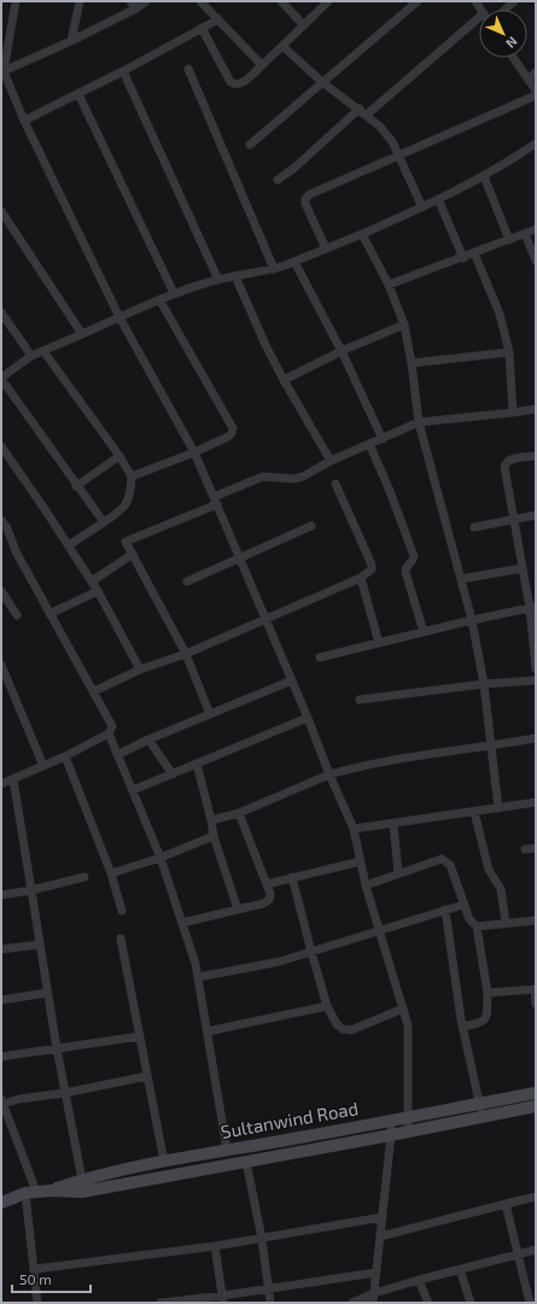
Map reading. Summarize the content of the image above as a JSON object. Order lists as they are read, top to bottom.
{
  "streets": {
    "main road": ["Sultanwind Road"]
  },
  "scale_bar": "50 m",
  "north": "bottom right"
}
